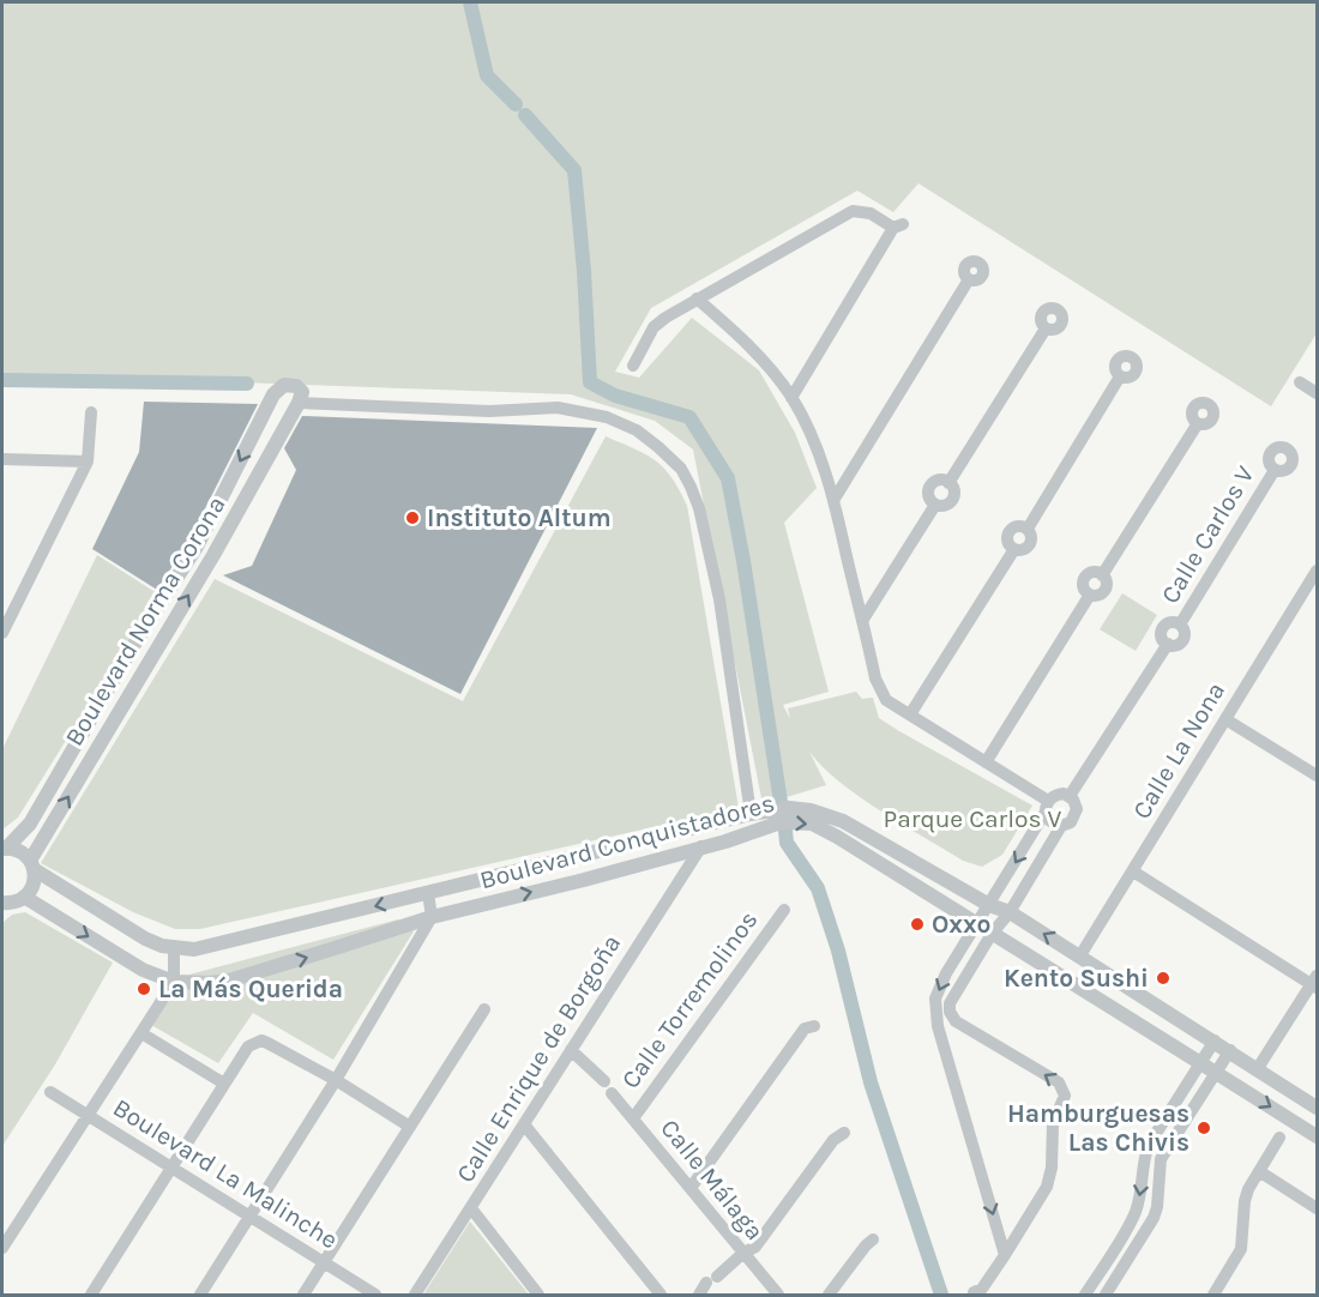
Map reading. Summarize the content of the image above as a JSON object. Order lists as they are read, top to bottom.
{
  "streets": {
    "street": [
      "Calle Carlos V",
      "Boulevard Norma Corona",
      "Calle La Nona",
      "Boulevard Conquistadores",
      "Calle Torremolinos",
      "Calle Enrique de Borgoña",
      "Boulevard La Malinche",
      "Calle Málaga"
    ]
  },
  "crossings": [
    ["Boulevard Norma Corona", "Boulevard Conquistadores"],
    ["Calle La Nona", "Boulevard Conquistadores"],
    ["Boulevard Conquistadores", "Calle Enrique de Borgoña"],
    ["Calle Torremolinos", "Calle Málaga"]
  ],
  "parks": ["Parque Carlos V"],
  "places": [
    "Instituto Altum",
    "Oxxo",
    "Kento Sushi",
    "La Más Querida",
    "Hamburguesas Las Chivis"
  ]
}
